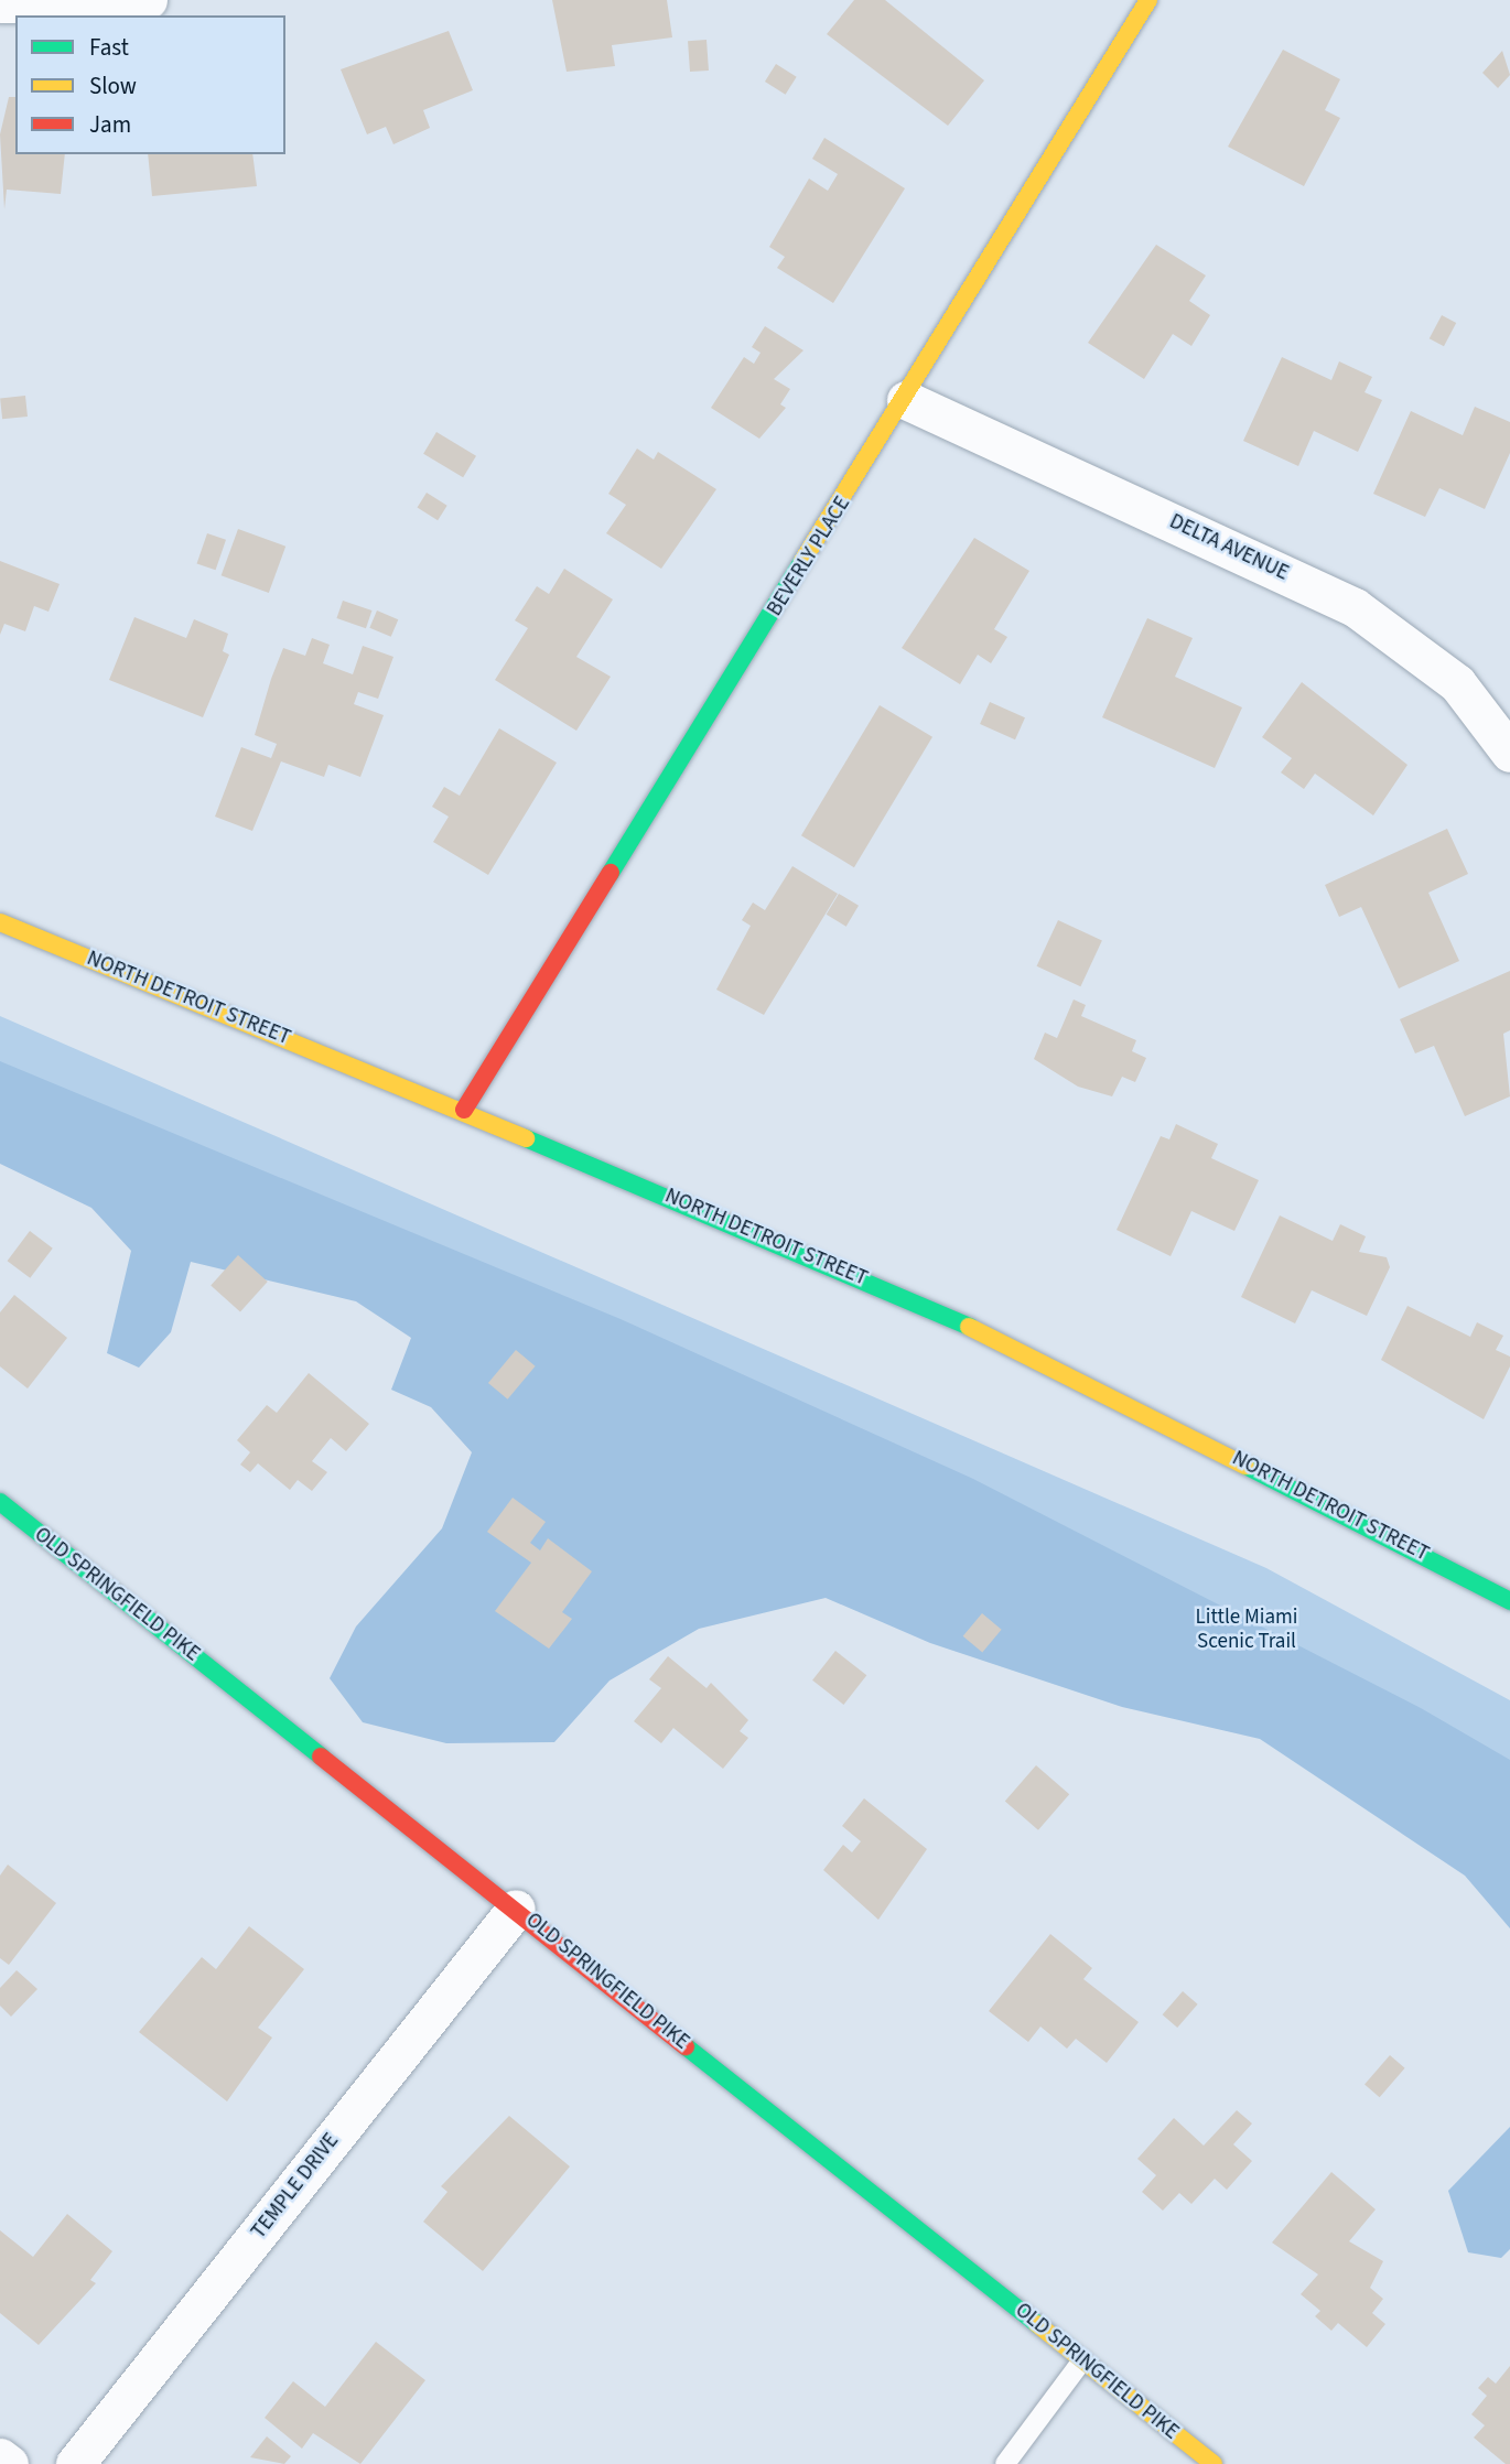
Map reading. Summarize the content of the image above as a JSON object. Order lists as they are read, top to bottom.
{
  "streets": {
    "main road": ["BEVERLY PLACE", "NORTH DETROIT STREET", "OLD SPRINGFIELD PIKE"],
    "street": ["DELTA AVENUE", "TEMPLE DRIVE"]
  },
  "crossings": [
    ["DELTA AVENUE", "BEVERLY PLACE"],
    ["BEVERLY PLACE", "NORTH DETROIT STREET"],
    ["OLD SPRINGFIELD PIKE", "TEMPLE DRIVE"]
  ],
  "parks": ["Little Miami Scenic Trail"],
  "legend": ["Fast", "Slow", "Jam"]
}
